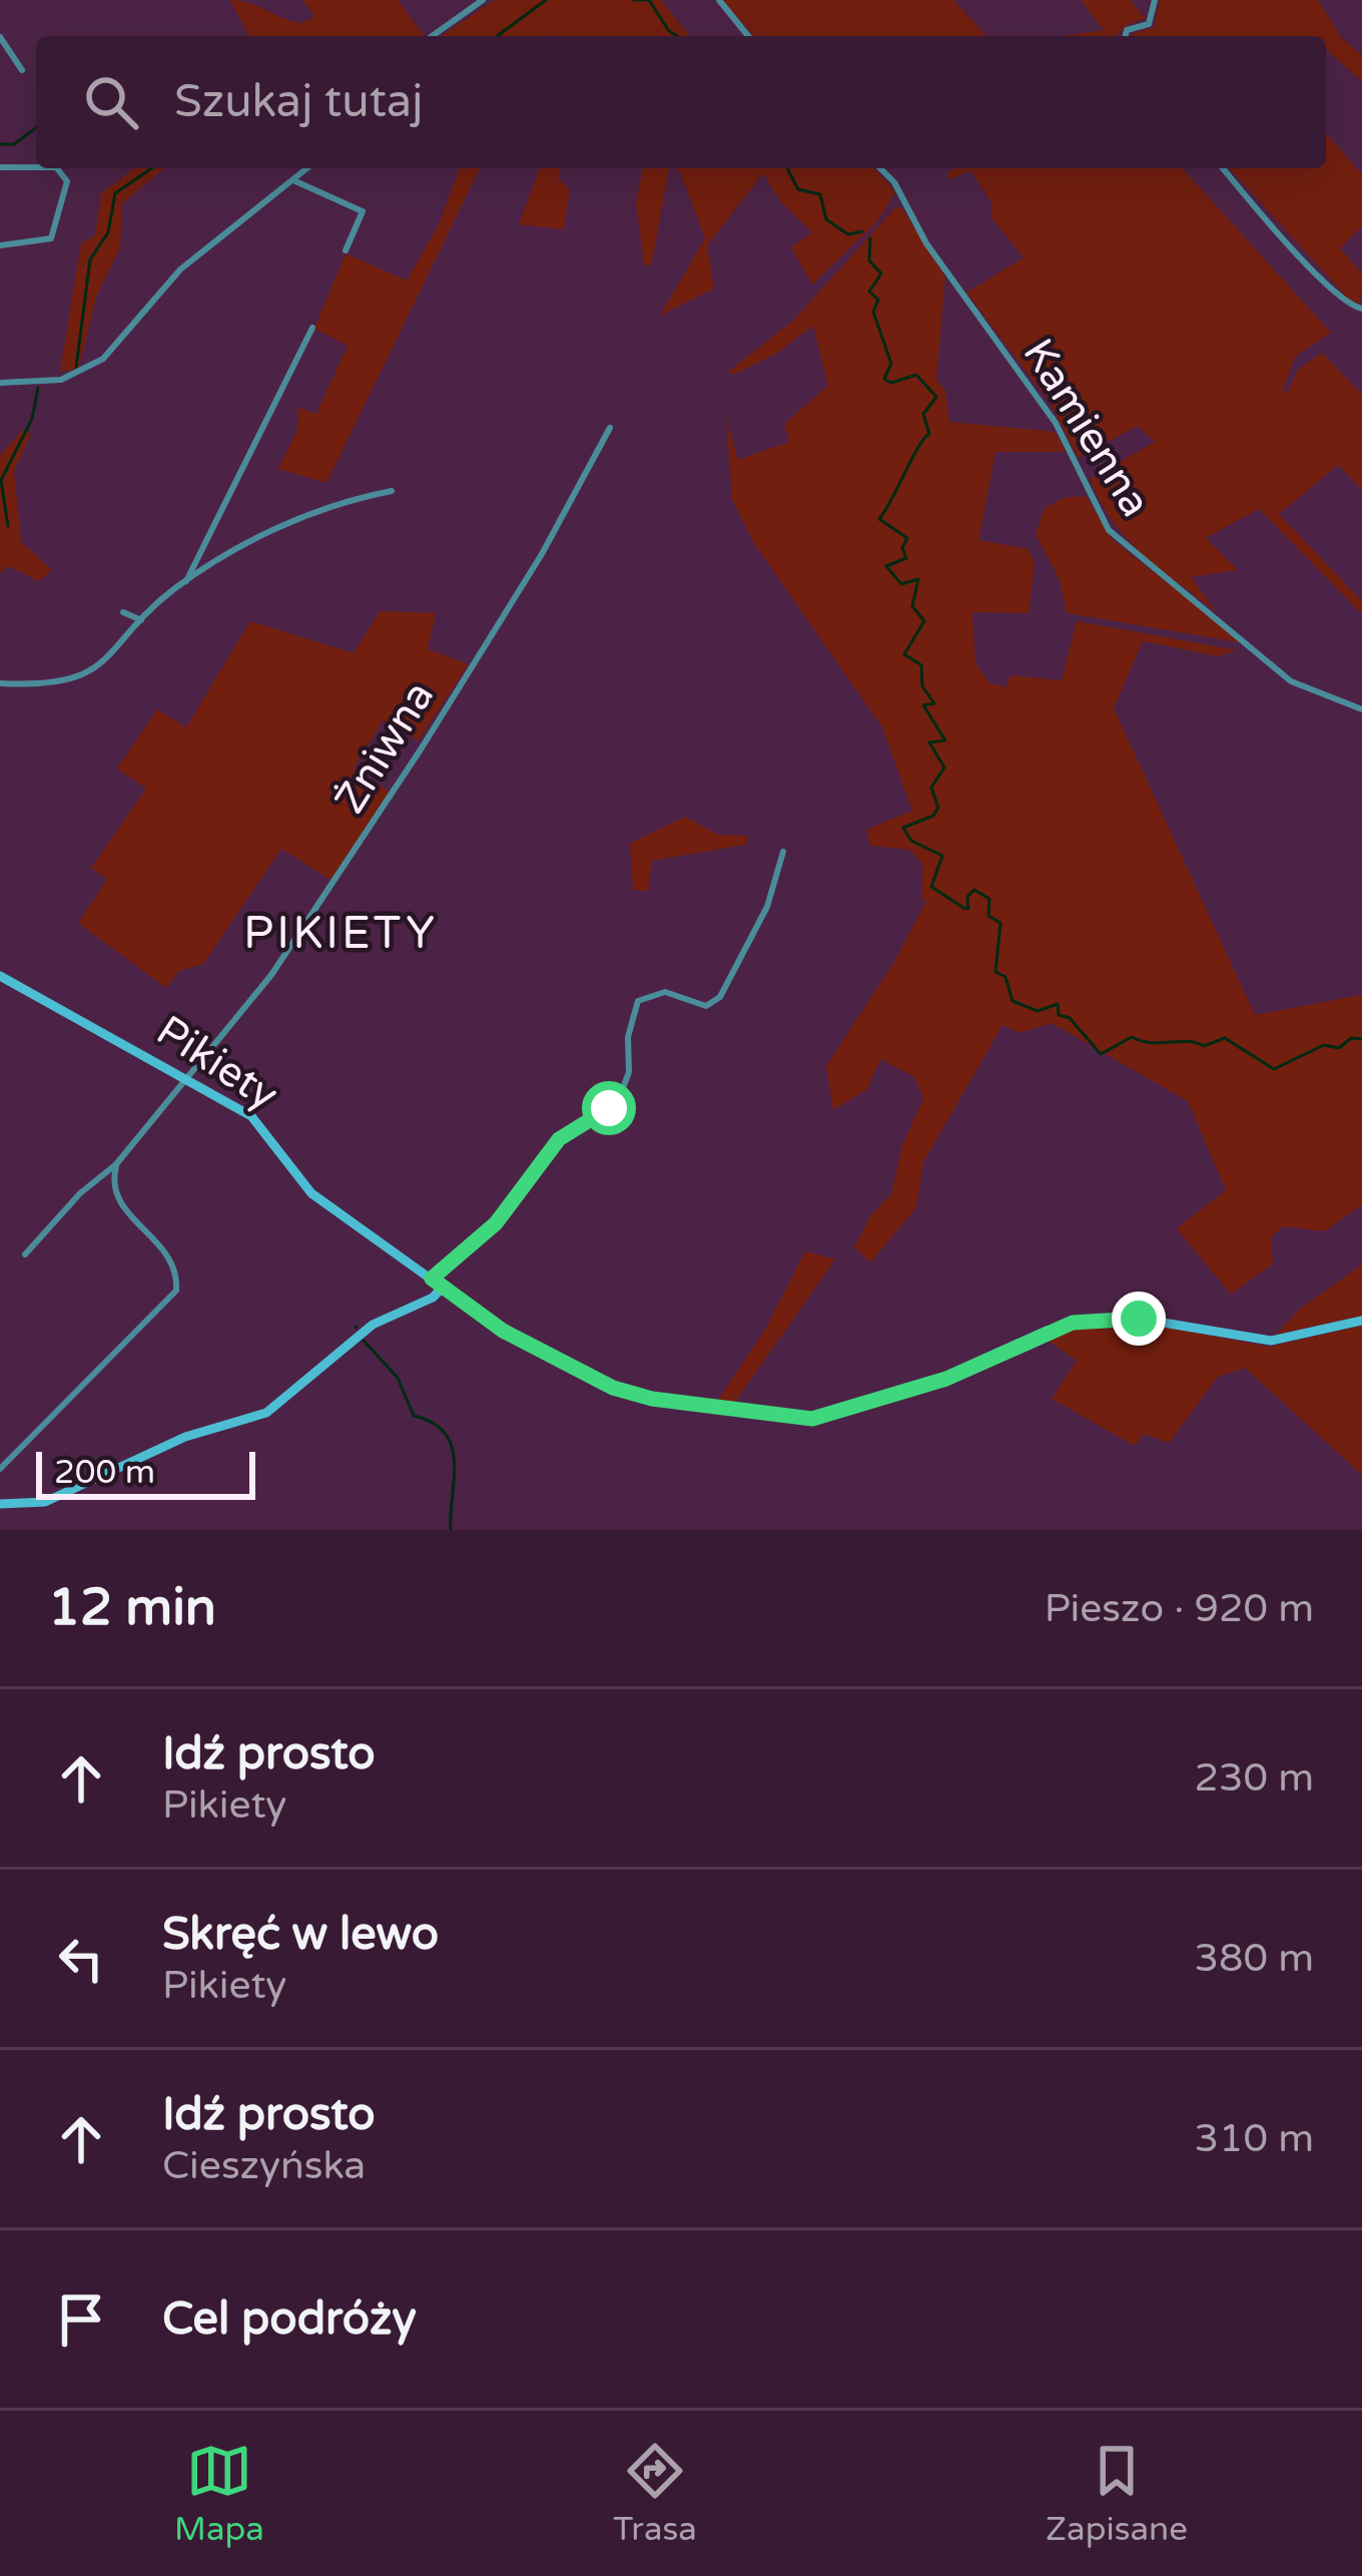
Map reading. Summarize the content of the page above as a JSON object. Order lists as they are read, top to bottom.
{
  "streets": {
    "street": ["Kamienna", "Żniwna", "Pikiety"]
  },
  "crossings": [
    ["Żniwna", "Pikiety"]
  ],
  "districts": ["PIKIETY"],
  "scale_bar": "200 m",
  "page": {
    "search": "Szukaj tutaj",
    "scale": "200 m",
    "heading": ["12 min", "Pieszo · 920 m"],
    "list": [
      ["Idź prosto", "Pikiety", "230 m"],
      ["Skręć w lewo", "Pikiety", "380 m"],
      ["Idź prosto", "Cieszyńska", "310 m"],
      "Cel podróży"
    ],
    "nav": ["Mapa", "Trasa", "Zapisane"]
  }
}
